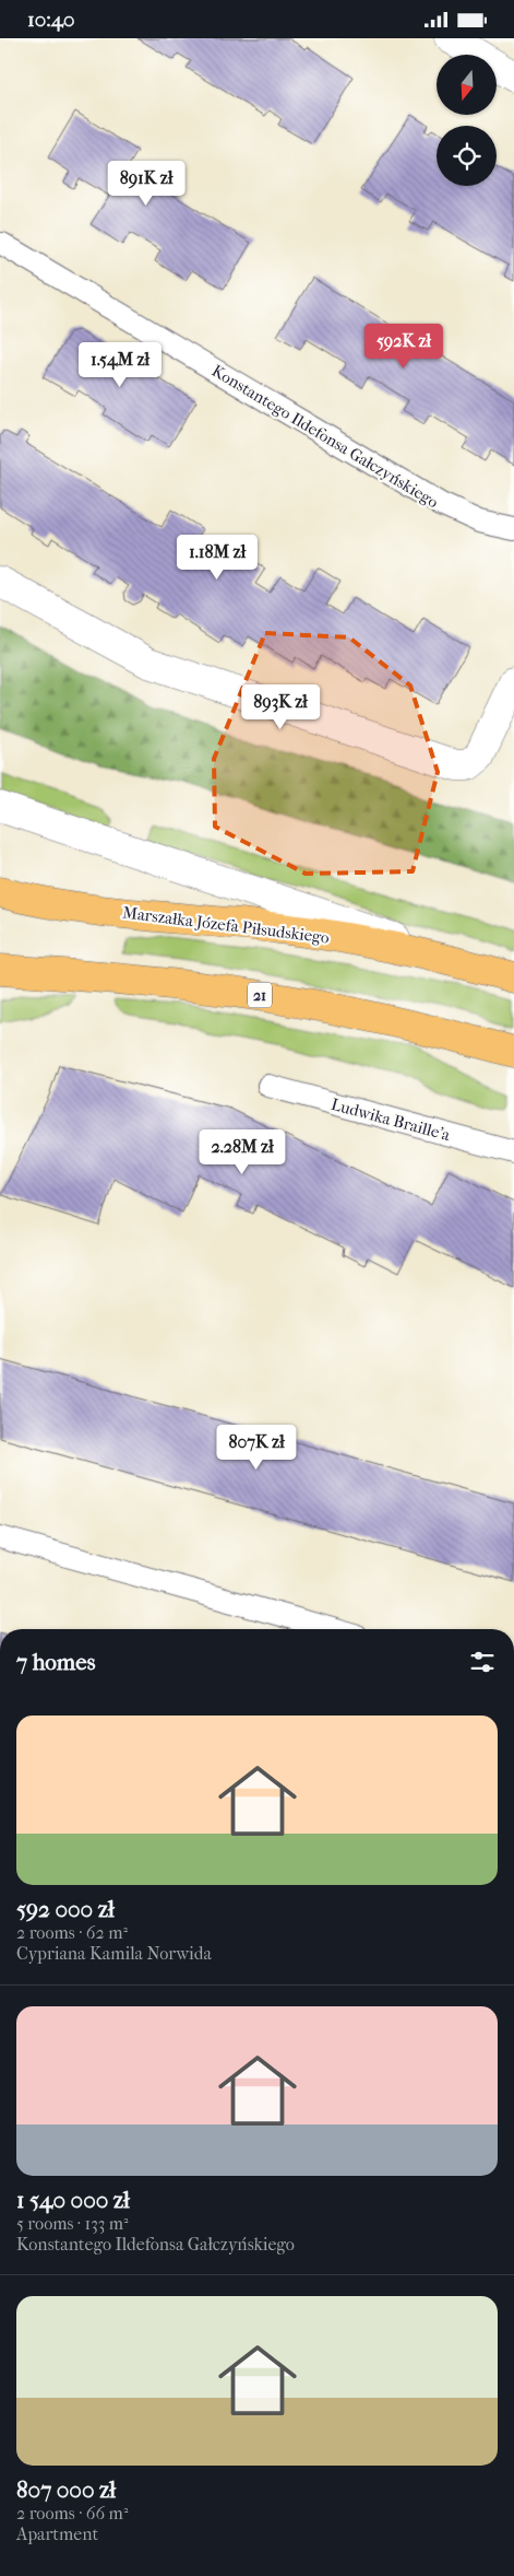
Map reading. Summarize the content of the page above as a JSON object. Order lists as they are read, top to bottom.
{
  "streets": {
    "main road": ["Marszałka Józefa Piłsudskiego", "21"],
    "lane": ["Konstantego Ildefonsa Gałczyńskiego", "Ludwika Braille'a"]
  },
  "north": "bottom",
  "page": {
    "status": "10:40",
    "price": [
      "891K zł",
      "592K zł",
      "1.54M zł",
      "1.18M zł",
      "893K zł",
      "2.28M zł",
      "807K zł"
    ],
    "heading": "7 homes",
    "list": [
      {
        "name": "592 000 zł",
        "note": "2 rooms · 62 m² · Cypriana Kamila Norwida"
      },
      {
        "name": "1 540 000 zł",
        "note": "5 rooms · 133 m² · Konstantego Ildefonsa Gałczyńskiego"
      },
      {
        "name": "807 000 zł",
        "note": "2 rooms · 66 m² · Apartment"
      }
    ]
  }
}
